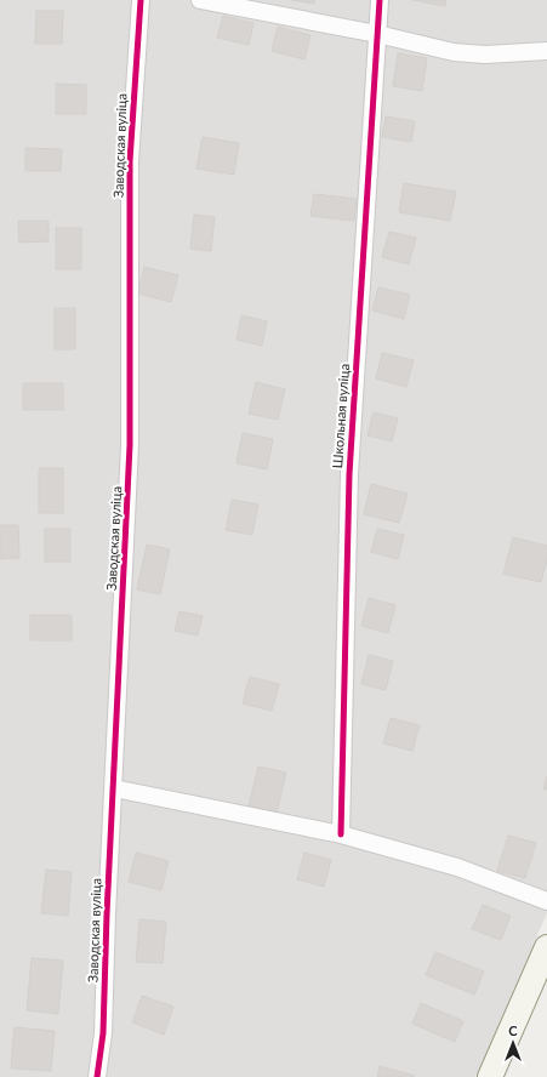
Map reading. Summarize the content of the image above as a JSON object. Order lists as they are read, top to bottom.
{
  "streets": {
    "street": ["Заводская вуліца", "Школьная вуліца"]
  },
  "north": "top"
}
